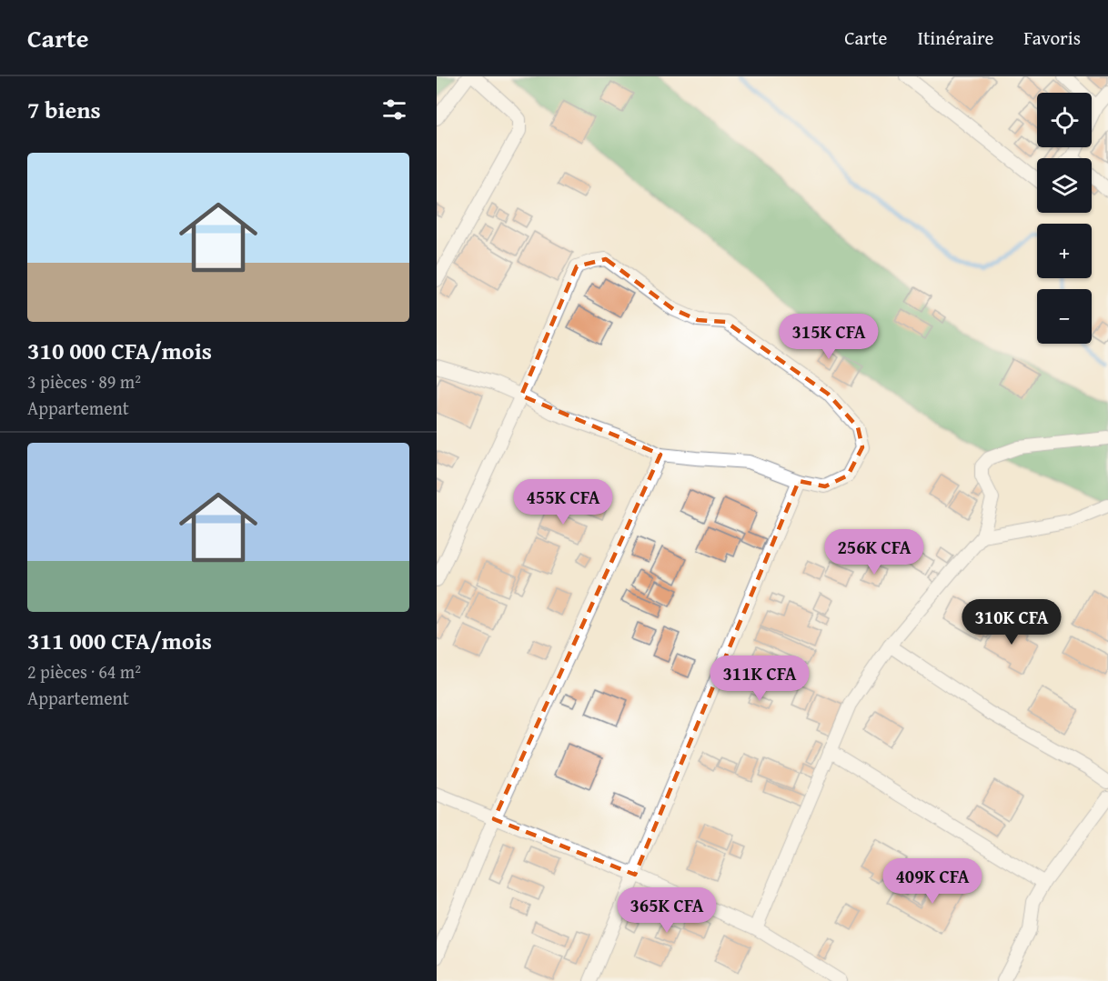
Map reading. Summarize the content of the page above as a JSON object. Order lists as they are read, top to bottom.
{
  "page": {
    "header": "Carte",
    "nav": ["Carte", "Itinéraire", "Favoris"],
    "heading": "7 biens",
    "map_buttons": ["+", "−"],
    "list": [
      {
        "name": "310 000 CFA/mois",
        "note": "3 pièces · 89 m² · Appartement"
      },
      {
        "name": "311 000 CFA/mois",
        "note": "2 pièces · 64 m² · Appartement"
      }
    ],
    "price": [
      "315K CFA",
      "455K CFA",
      "256K CFA",
      "310K CFA",
      "311K CFA",
      "409K CFA",
      "365K CFA"
    ]
  }
}
